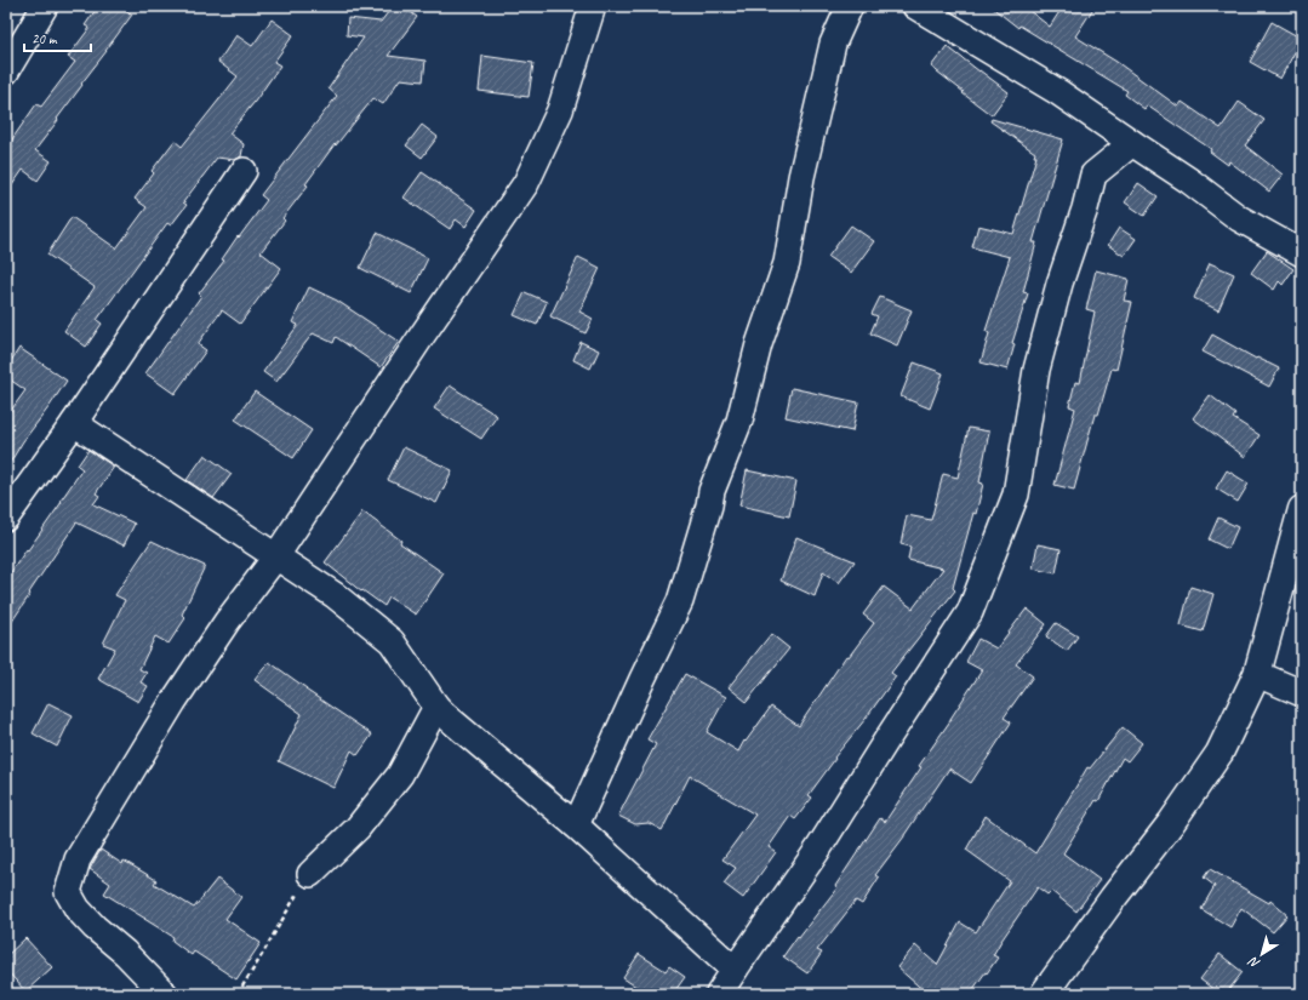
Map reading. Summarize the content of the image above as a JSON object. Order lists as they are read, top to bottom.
{
  "scale_bar": "20 m",
  "north": "bottom left"
}
